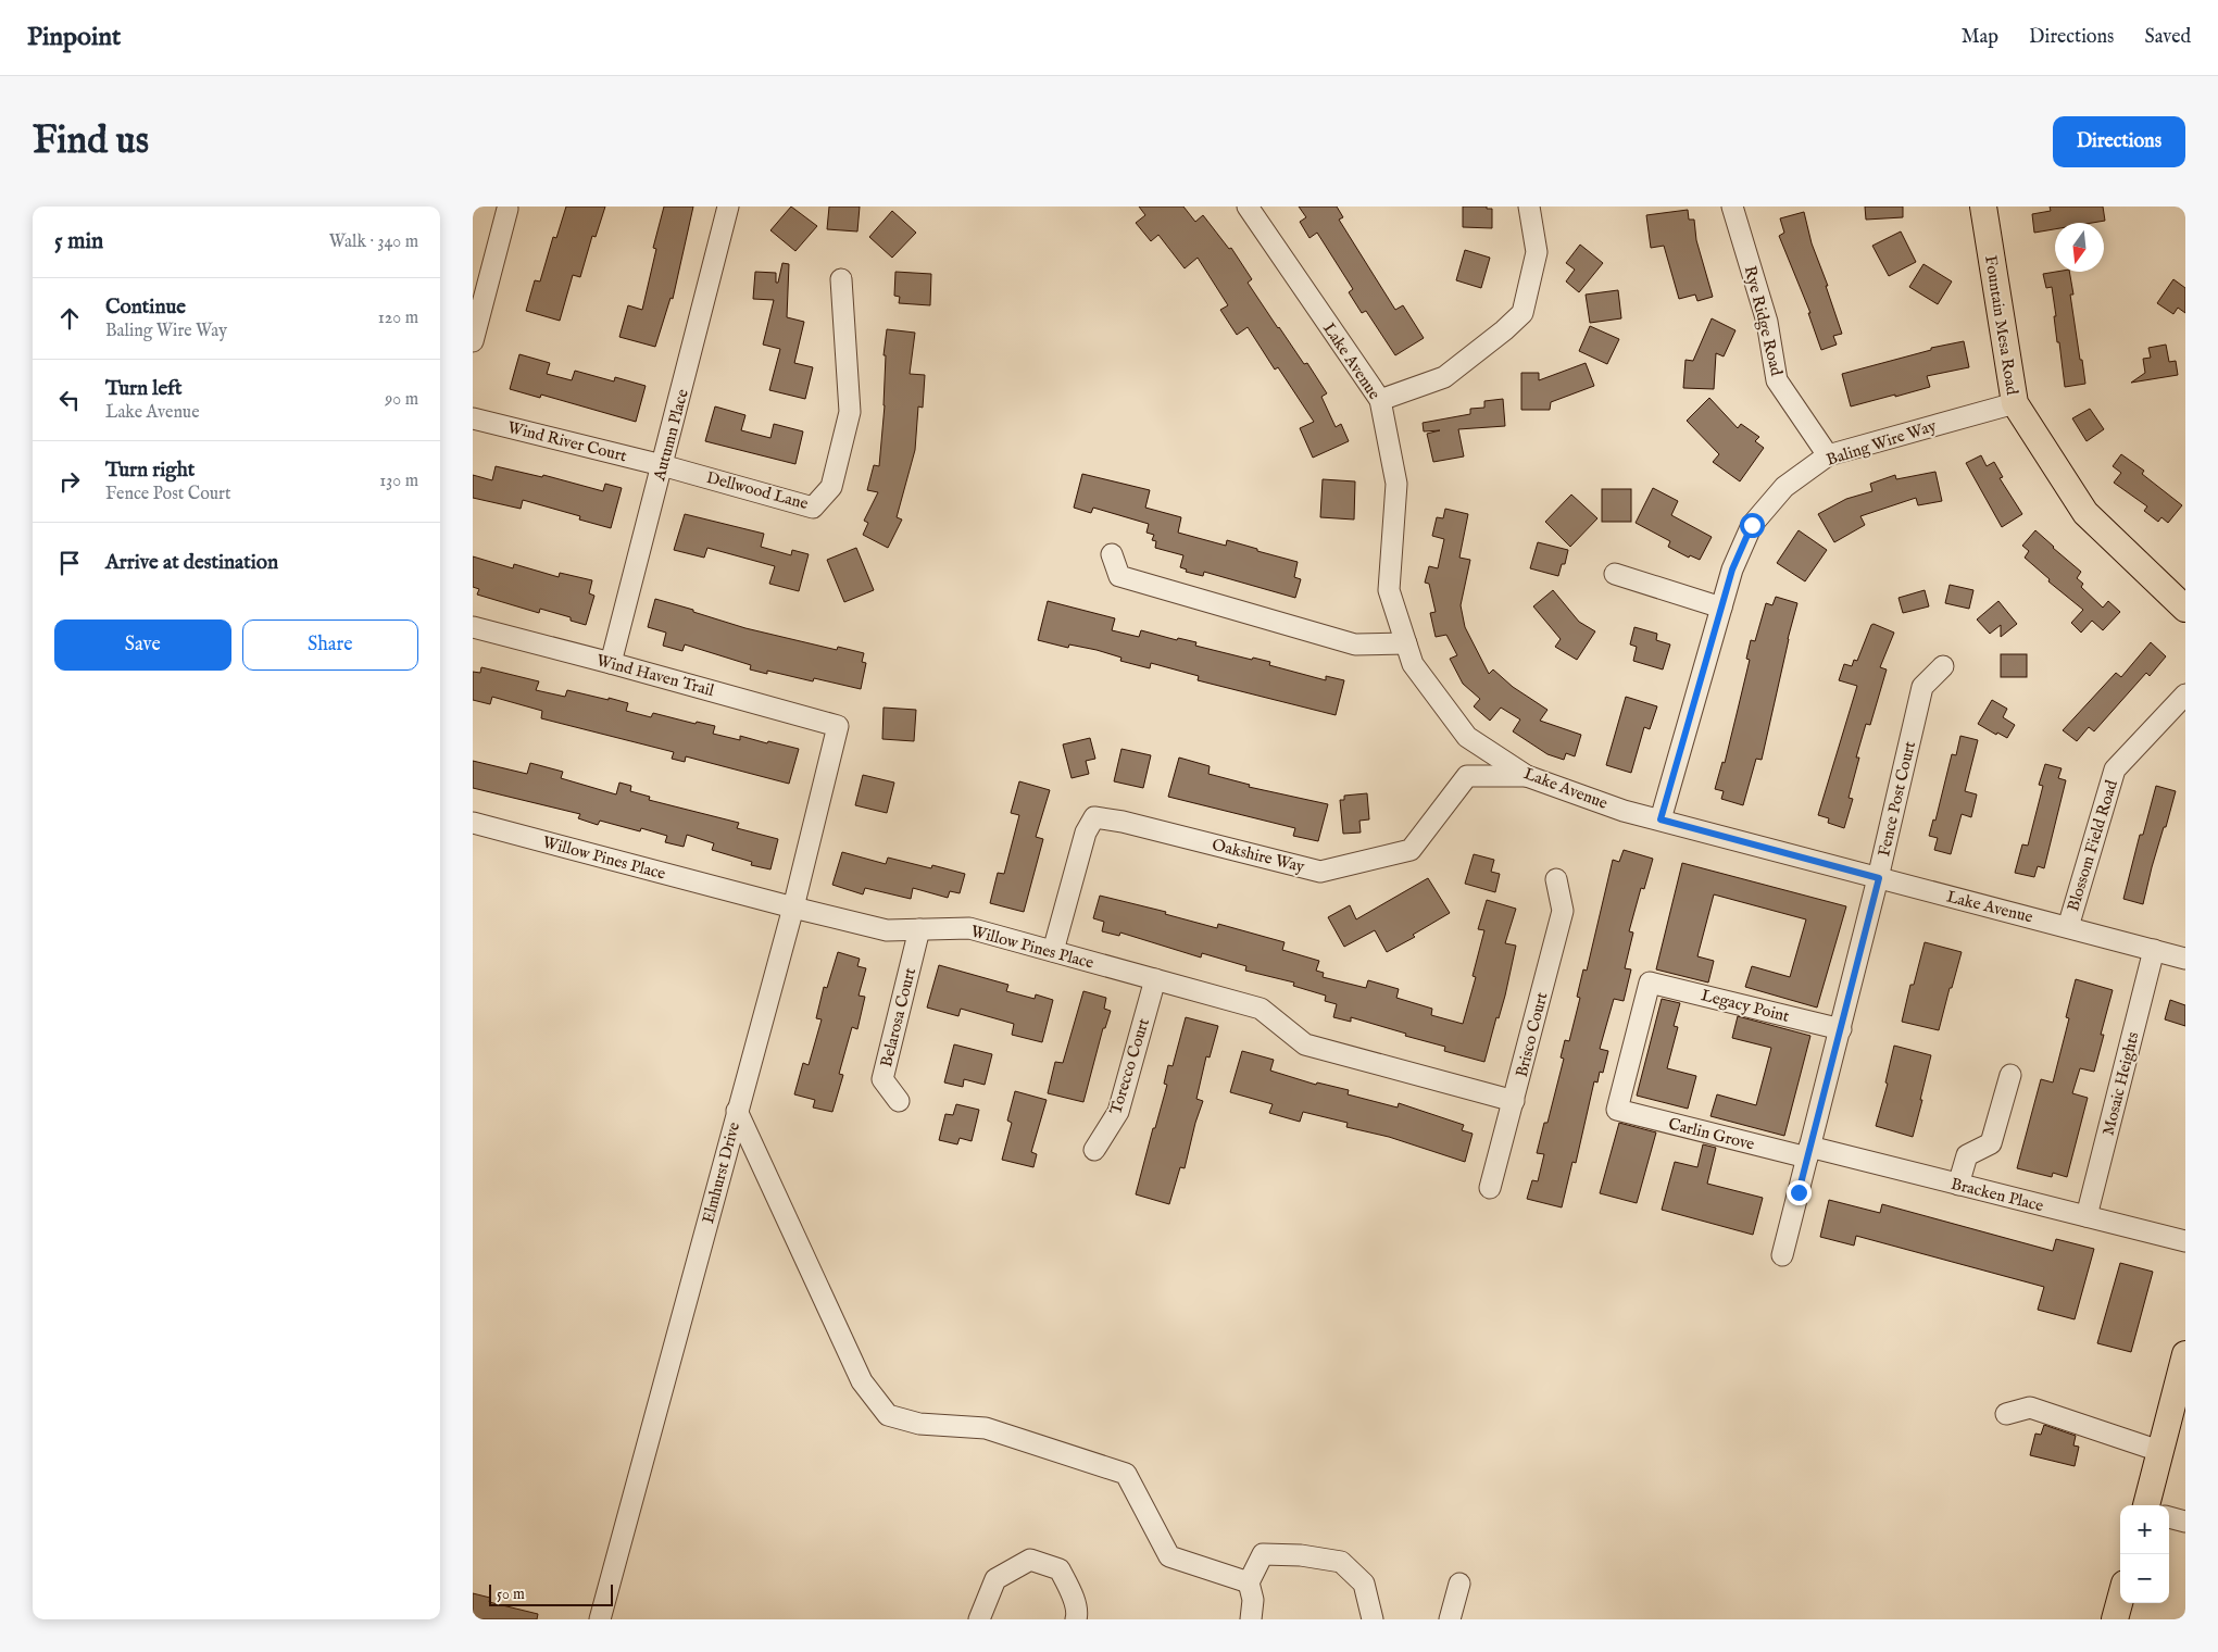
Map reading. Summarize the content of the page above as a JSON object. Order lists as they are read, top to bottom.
{
  "streets": {
    "main road": ["Fountain Mesa Road"],
    "street": [
      "Rye Ridge Road",
      "Lake Avenue",
      "Autumn Place",
      "Wind River Court",
      "Baling Wire Way",
      "Dellwood Lane",
      "Wind Haven Trail",
      "Fence Post Court",
      "Blossom Field Road",
      "Oakshire Way",
      "Willow Pines Place",
      "Legacy Point",
      "Belarosa Court",
      "Brisco Court",
      "Torecco Court",
      "Mosaic Heights",
      "Carlin Grove",
      "Elmhurst Drive",
      "Bracken Place"
    ]
  },
  "crossings": [
    ["Rye Ridge Road", "Baling Wire Way"],
    ["Fountain Mesa Road", "Baling Wire Way"],
    ["Lake Avenue", "Baling Wire Way"],
    ["Lake Avenue", "Fence Post Court"],
    ["Lake Avenue", "Blossom Field Road"],
    ["Lake Avenue", "Oakshire Way"],
    ["Lake Avenue", "Mosaic Heights"],
    ["Autumn Place", "Wind River Court"],
    ["Autumn Place", "Dellwood Lane"],
    ["Autumn Place", "Wind Haven Trail"],
    ["Wind River Court", "Dellwood Lane"],
    ["Wind Haven Trail", "Elmhurst Drive"],
    ["Fence Post Court", "Legacy Point"],
    ["Fence Post Court", "Carlin Grove"],
    ["Fence Post Court", "Bracken Place"],
    ["Oakshire Way", "Willow Pines Place"],
    ["Willow Pines Place", "Belarosa Court"],
    ["Willow Pines Place", "Brisco Court"],
    ["Willow Pines Place", "Torecco Court"],
    ["Willow Pines Place", "Elmhurst Drive"],
    ["Legacy Point", "Carlin Grove"],
    ["Mosaic Heights", "Bracken Place"],
    ["Carlin Grove", "Bracken Place"]
  ],
  "scale_bar": "50 m",
  "north": "bottom",
  "page": {
    "header": "Pinpoint",
    "nav": ["Map", "Directions", "Saved"],
    "buttons": [
      "Directions",
      ["Save", "Share"]
    ],
    "title": "Find us",
    "heading": ["5 min", "Walk · 340 m"],
    "list": [
      ["Continue", "Baling Wire Way", "120 m"],
      ["Turn left", "Lake Avenue", "90 m"],
      ["Turn right", "Fence Post Court", "130 m"],
      "Arrive at destination"
    ],
    "map_buttons": ["+", "−"],
    "scale": "50 m"
  }
}
